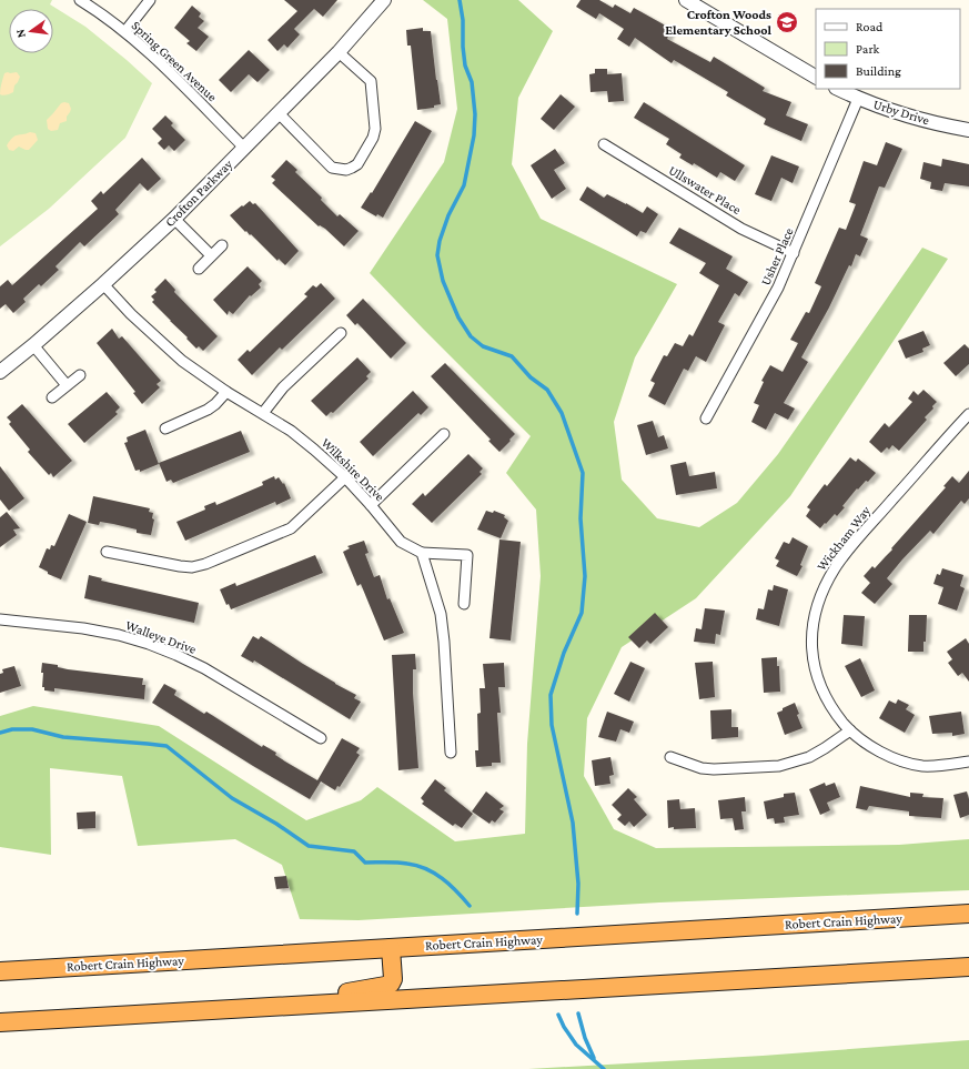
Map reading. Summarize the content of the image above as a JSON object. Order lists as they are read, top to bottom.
{
  "streets": {
    "highway": ["Robert Crain Highway"],
    "street": [
      "Spring Green Avenue",
      "Urby Drive",
      "Ullswater Place",
      "Crofton Parkway",
      "Usher Place",
      "Wilkshire Drive",
      "Wickham Way",
      "Walleye Drive"
    ]
  },
  "crossings": [
    ["Spring Green Avenue", "Crofton Parkway"],
    ["Urby Drive", "Usher Place"],
    ["Ullswater Place", "Usher Place"],
    ["Crofton Parkway", "Wilkshire Drive"]
  ],
  "places": {
    "school or university": ["Crofton Woods Elementary School"]
  },
  "legend": ["Road", "Park", "Building"],
  "north": "left"
}
